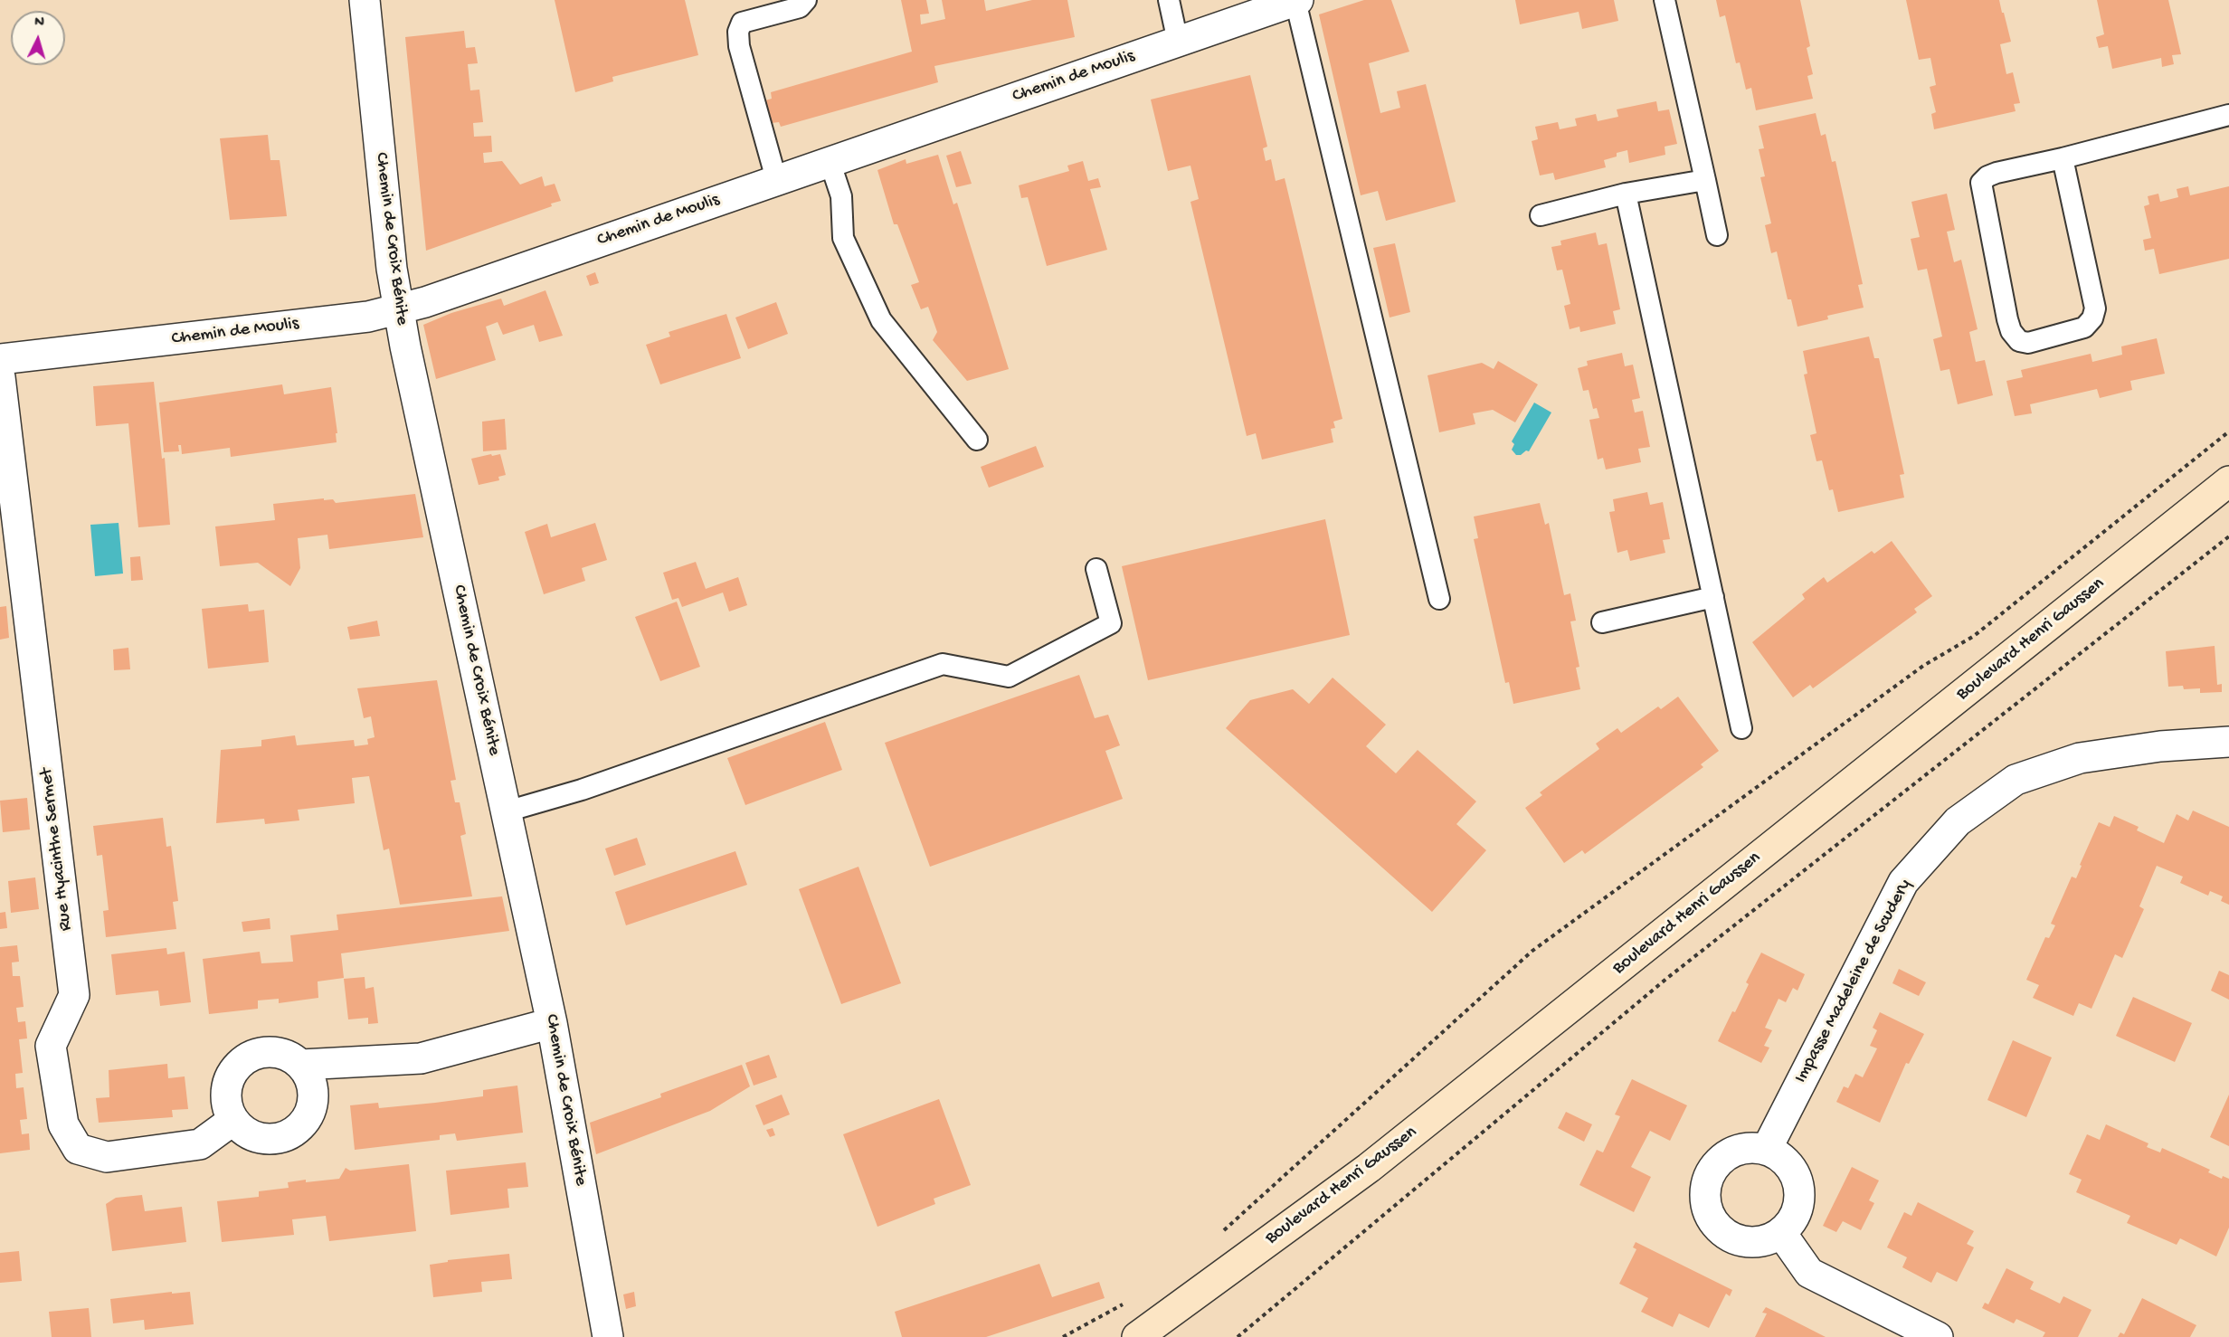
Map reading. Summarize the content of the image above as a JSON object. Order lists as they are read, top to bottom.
{
  "streets": {
    "street": [
      "Chemin de Moulis",
      "Chemin de Croix Bénite",
      "Boulevard Henri Gaussen",
      "Rue Hyacinthe Sermet",
      "Impasse Madeleine de Scudery"
    ]
  },
  "crossings": [
    ["Chemin de Moulis", "Chemin de Croix Bénite"]
  ],
  "north": "top"
}
